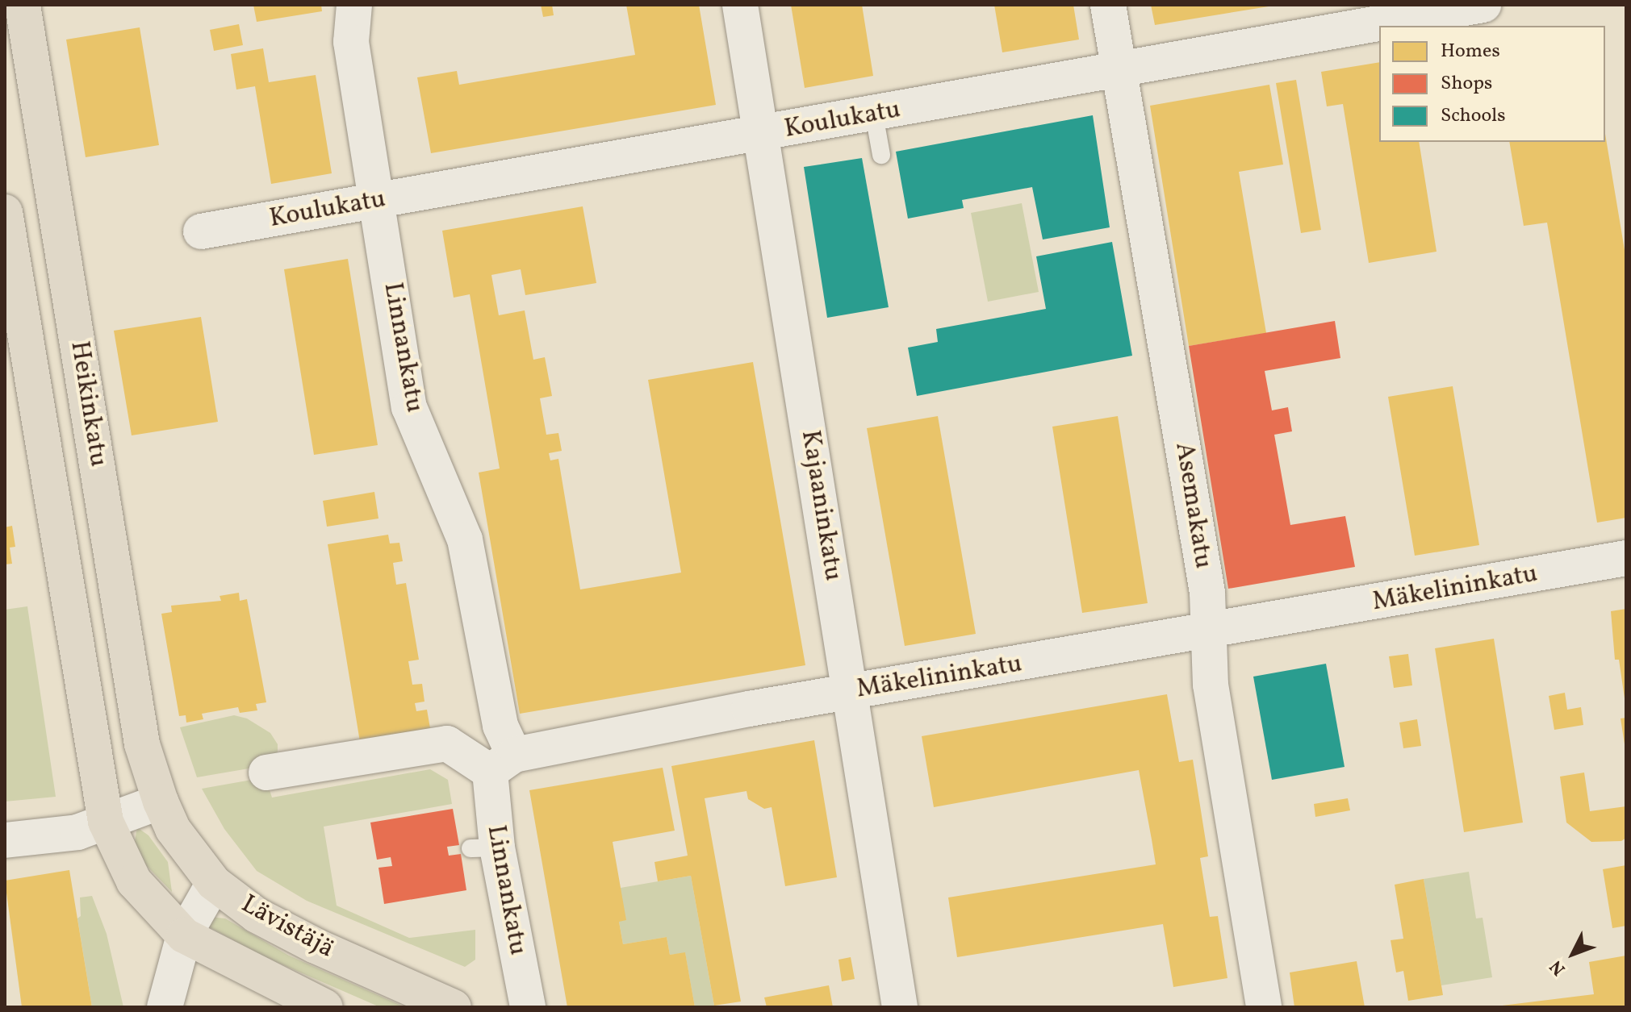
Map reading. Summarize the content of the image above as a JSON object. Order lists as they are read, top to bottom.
{
  "streets": {
    "main road": ["Heikinkatu", "Lävistäjä"],
    "street": [
      "Koulukatu",
      "Linnankatu",
      "Kajaaninkatu",
      "Asemakatu",
      "Mäkelininkatu"
    ]
  },
  "crossings": [
    ["Koulukatu", "Linnankatu"],
    ["Koulukatu", "Kajaaninkatu"],
    ["Koulukatu", "Asemakatu"],
    ["Linnankatu", "Mäkelininkatu"],
    ["Heikinkatu", "Lävistäjä"],
    ["Kajaaninkatu", "Mäkelininkatu"],
    ["Asemakatu", "Mäkelininkatu"]
  ],
  "legend": ["Homes", "Shops", "Schools"],
  "north": "bottom left"
}
